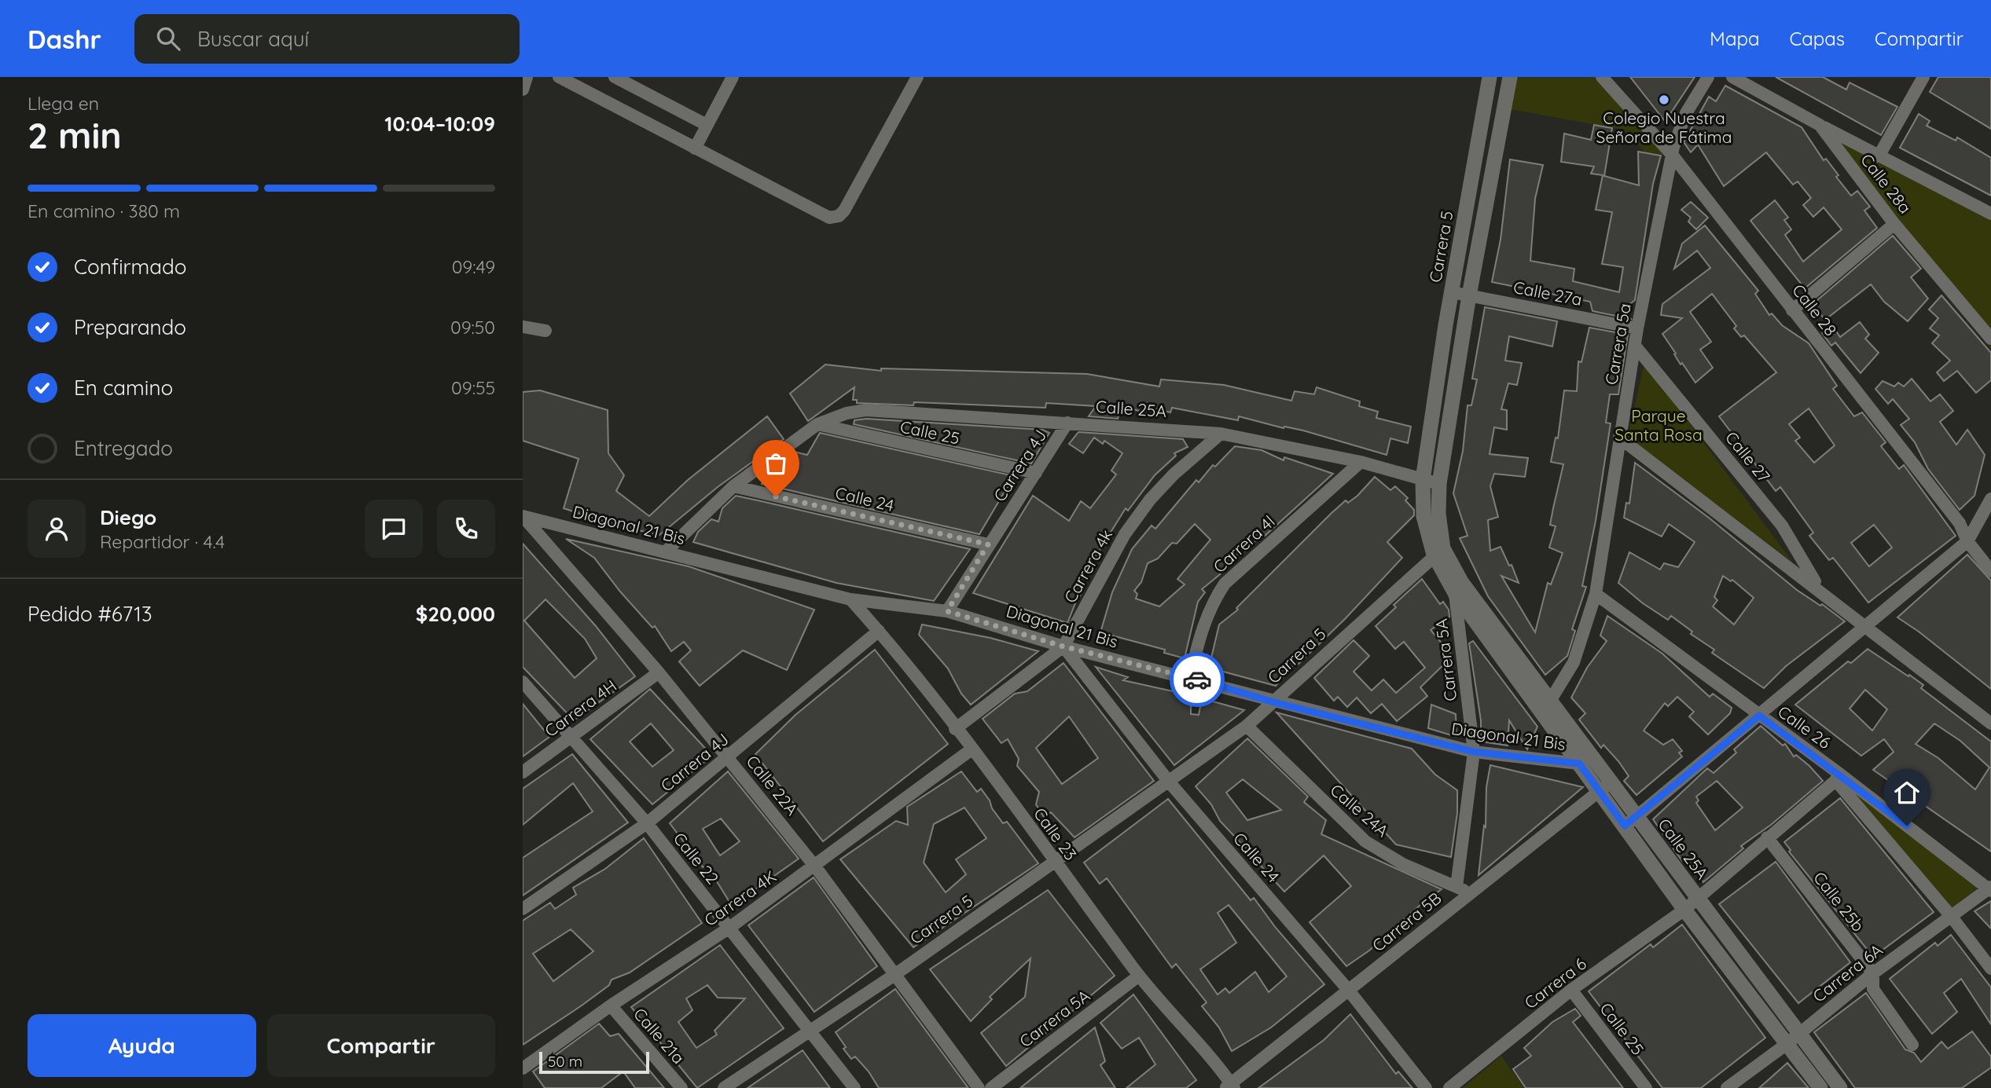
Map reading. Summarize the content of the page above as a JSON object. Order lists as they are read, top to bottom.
{
  "streets": {
    "street": [
      "Calle 28a",
      "Carrera 5",
      "Calle 27a",
      "Calle 28",
      "Carrera 5a",
      "Calle 25A",
      "Calle 25",
      "Calle 27",
      "Carrera 4J",
      "Calle 24",
      "Diagonal 21 Bis",
      "Carrera 4l",
      "Carrera 4k",
      "Carrera 5A",
      "Carrera 4H",
      "Calle 26",
      "Calle 22A",
      "Calle 24A",
      "Calle 23",
      "Calle 22",
      "Carrera 4K",
      "Calle 25b",
      "Carrera 5B",
      "Carrera 6A",
      "Carrera 6",
      "Calle 21a"
    ]
  },
  "crossings": [
    ["Carrera 5", "Calle 27a"],
    ["Carrera 5", "Calle 25A"],
    ["Carrera 5", "Calle 24"],
    ["Carrera 5", "Diagonal 21 Bis"],
    ["Carrera 5", "Calle 22A"],
    ["Carrera 5", "Calle 24A"],
    ["Carrera 5", "Calle 23"],
    ["Carrera 5", "Calle 22"],
    ["Calle 27a", "Carrera 5a"],
    ["Calle 28", "Carrera 5a"],
    ["Carrera 5a", "Calle 25A"],
    ["Carrera 5a", "Calle 27"],
    ["Carrera 5a", "Calle 26"],
    ["Calle 25A", "Calle 25"],
    ["Calle 25A", "Carrera 4J"],
    ["Calle 25A", "Calle 24"],
    ["Calle 25A", "Diagonal 21 Bis"],
    ["Calle 25A", "Carrera 4l"],
    ["Calle 25A", "Carrera 4k"],
    ["Calle 25A", "Carrera 5A"],
    ["Calle 25A", "Carrera 5B"],
    ["Calle 25A", "Carrera 6A"],
    ["Calle 25A", "Carrera 6"],
    ["Calle 25", "Carrera 4J"],
    ["Calle 25", "Carrera 6"],
    ["Carrera 4J", "Calle 24"],
    ["Carrera 4J", "Diagonal 21 Bis"],
    ["Carrera 4J", "Calle 22A"],
    ["Carrera 4J", "Calle 23"],
    ["Carrera 4J", "Calle 22"],
    ["Calle 24", "Diagonal 21 Bis"],
    ["Calle 24", "Carrera 4k"],
    ["Calle 24", "Carrera 5B"],
    ["Diagonal 21 Bis", "Carrera 4l"],
    ["Diagonal 21 Bis", "Carrera 4k"],
    ["Diagonal 21 Bis", "Carrera 5A"],
    ["Diagonal 21 Bis", "Calle 22A"],
    ["Diagonal 21 Bis", "Calle 23"],
    ["Carrera 4k", "Calle 23"],
    ["Carrera 5A", "Calle 24A"],
    ["Carrera 5A", "Calle 23"],
    ["Carrera 4H", "Calle 22A"],
    ["Carrera 4H", "Calle 22"],
    ["Calle 26", "Carrera 6A"],
    ["Calle 26", "Carrera 6"],
    ["Calle 22A", "Carrera 4K"],
    ["Calle 24A", "Carrera 5B"],
    ["Calle 23", "Carrera 4K"],
    ["Calle 23", "Carrera 5B"],
    ["Calle 22", "Carrera 4K"],
    ["Carrera 4K", "Calle 21a"],
    ["Calle 25b", "Carrera 6A"],
    ["Calle 25b", "Carrera 6"]
  ],
  "parks": ["Parque Santa Rosa"],
  "places": ["Colegio Nuestra Señora de Fátima"],
  "scale_bar": "50 m",
  "page": {
    "header": "Dashr",
    "search": "Buscar aquí",
    "nav": ["Mapa", "Capas", "Compartir"],
    "heading": ["2 min", "Llega en", "10:04–10:09"],
    "panel": [
      "Diego",
      "Repartidor · 4.4",
      "Pedido #6713",
      "$20,000"
    ],
    "bar": "En camino · 380 m",
    "list": [
      ["Confirmado", "09:49"],
      ["Preparando", "09:50"],
      ["En camino", "09:55"],
      "Entregado"
    ],
    "buttons": ["Ayuda", "Compartir"],
    "scale": "50 m"
  }
}
